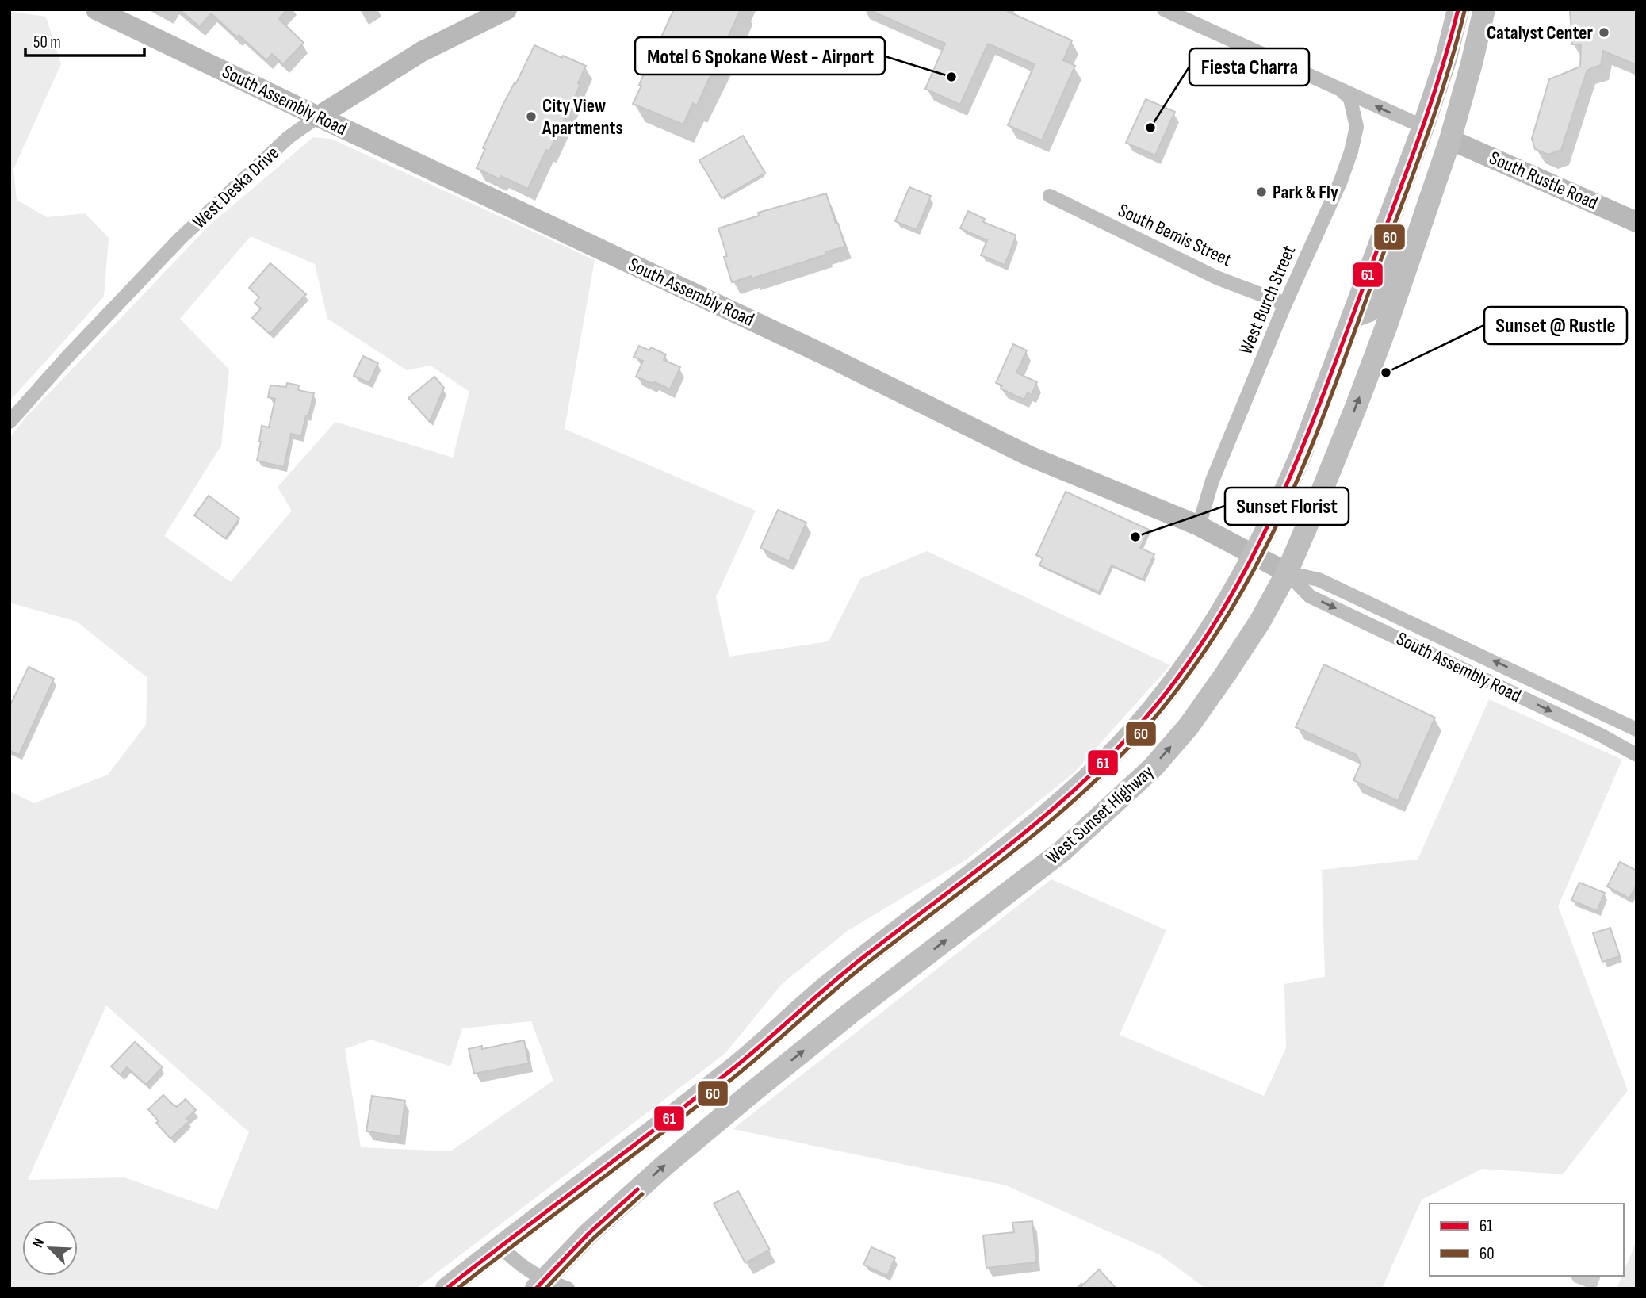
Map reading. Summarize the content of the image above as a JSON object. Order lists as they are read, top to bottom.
{
  "streets": {
    "main road": ["West Sunset Highway"],
    "street": [
      "South Assembly Road",
      "South Rustle Road",
      "West Deska Drive",
      "South Bemis Street",
      "West Burch Street"
    ]
  },
  "crossings": [
    ["South Assembly Road", "West Deska Drive"],
    ["South Assembly Road", "West Burch Street"],
    ["South Assembly Road", "West Sunset Highway"],
    ["South Rustle Road", "West Sunset Highway"],
    ["South Bemis Street", "West Burch Street"]
  ],
  "places": [
    "Catalyst Center",
    "Motel 6 Spokane West - Airport",
    "City View Apartments",
    "Fiesta Charra",
    "Park & Fly",
    "Sunset @ Rustle",
    "Sunset Florist"
  ],
  "lines": ["transit line 61", "transit line 60"],
  "legend": ["61", "60"],
  "scale_bar": "50 m",
  "north": "top left"
}
